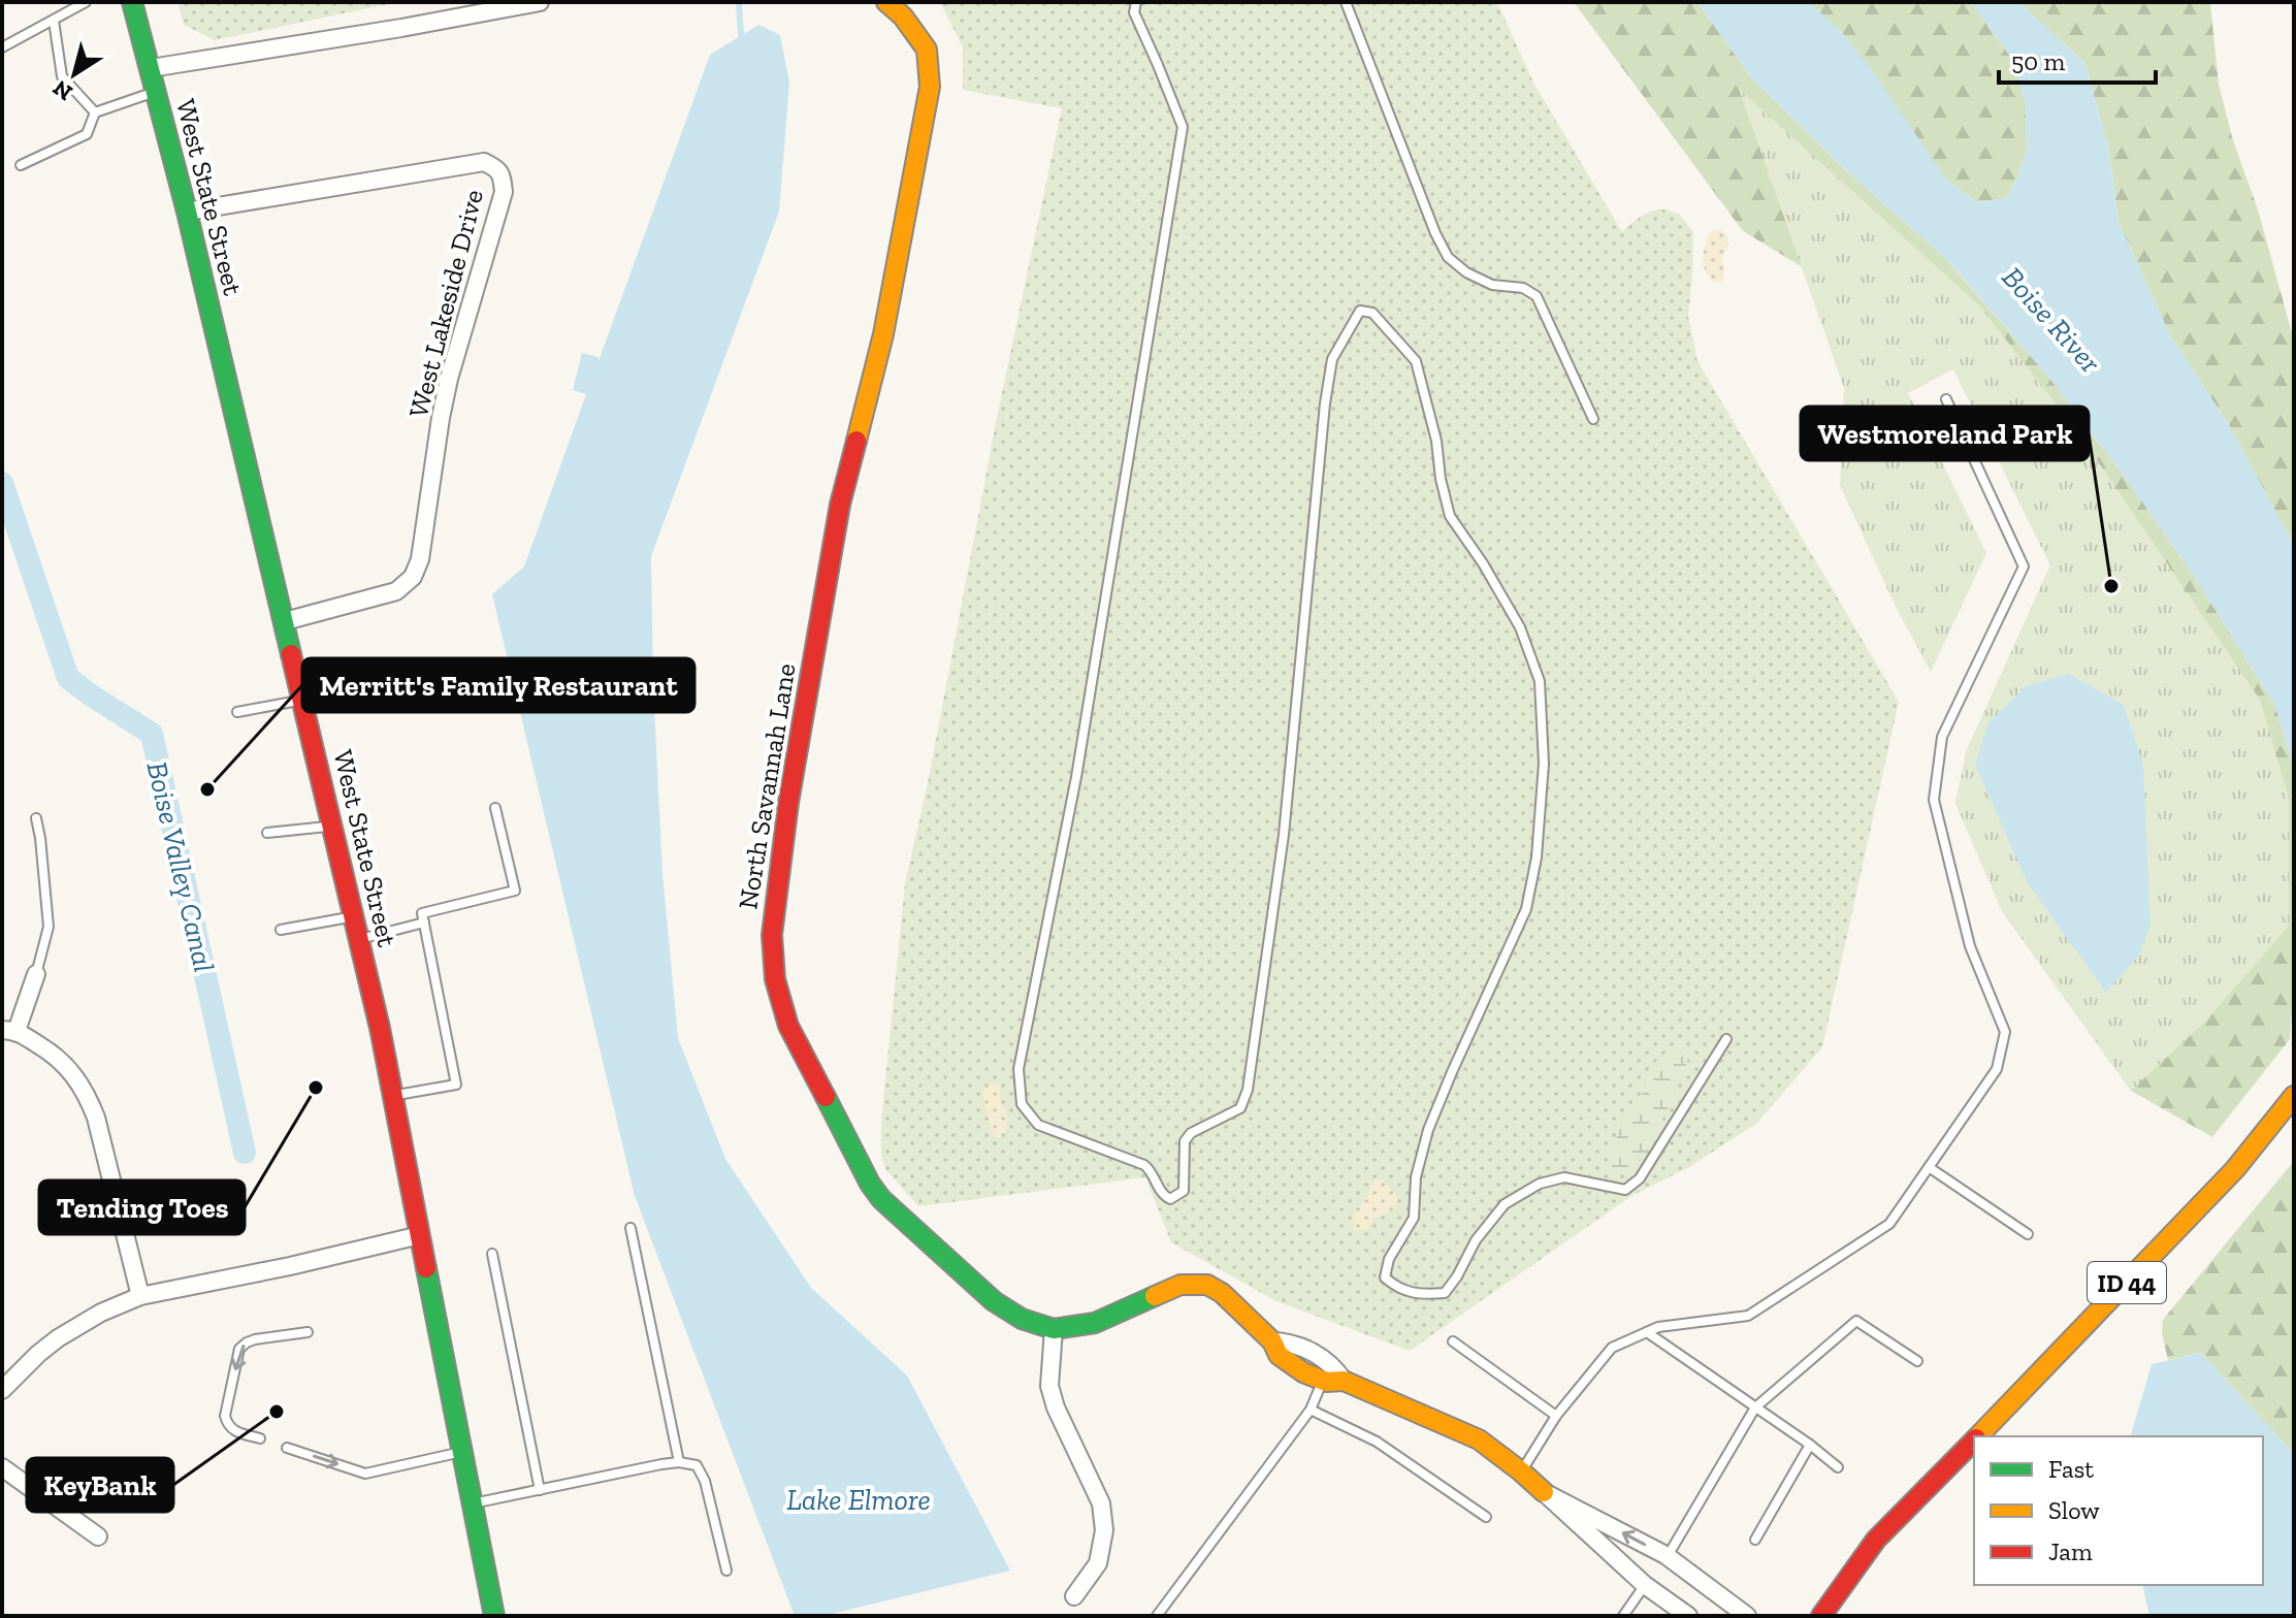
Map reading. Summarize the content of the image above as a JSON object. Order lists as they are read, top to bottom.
{
  "streets": {
    "main road": ["West State Street", "North Savannah Lane", "ID 44"],
    "street": ["West Lakeside Drive"]
  },
  "crossings": [
    ["West State Street", "West Lakeside Drive"]
  ],
  "water": ["Boise River", "Boise Valley Canal", "Lake Elmore"],
  "places": [
    "Westmoreland Park",
    "Merritt's Family Restaurant",
    "Tending Toes",
    "KeyBank"
  ],
  "legend": ["Fast", "Slow", "Jam"],
  "scale_bar": "50 m",
  "north": "bottom left"
}
